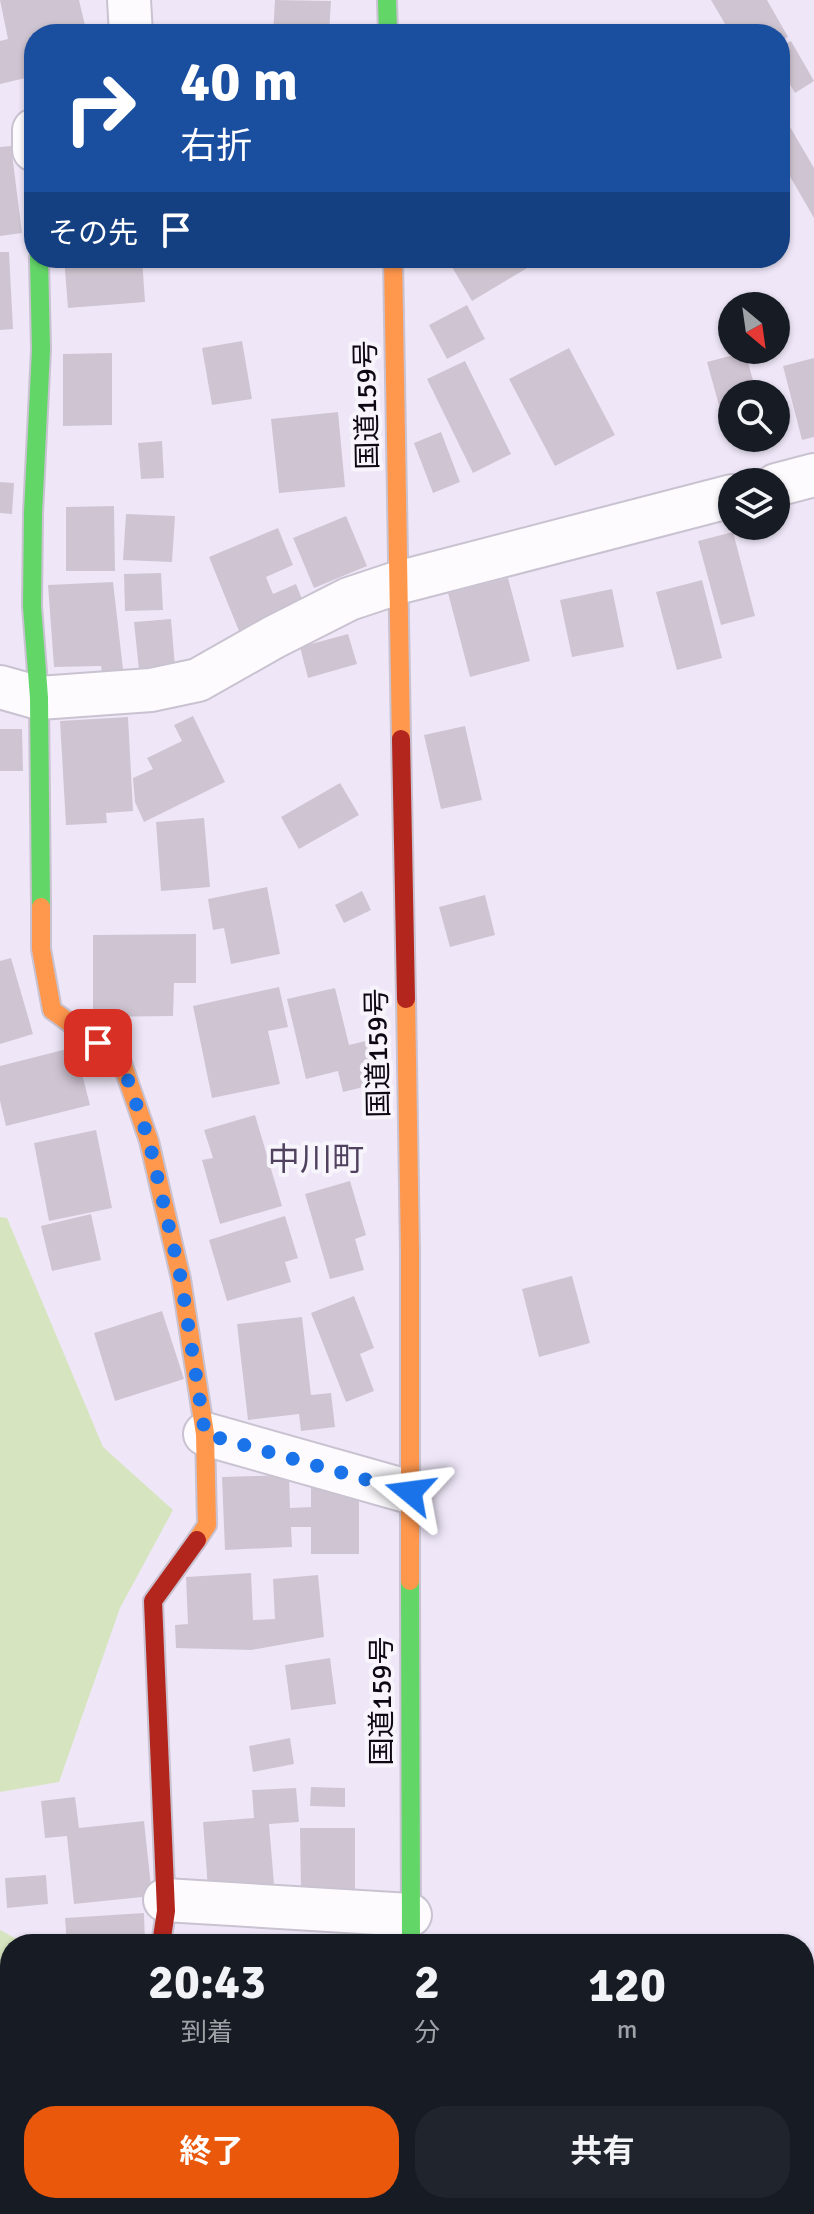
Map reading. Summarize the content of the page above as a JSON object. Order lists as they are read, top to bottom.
{
  "streets": {
    "main road": ["国道159号"]
  },
  "districts": ["中川町"],
  "north": "bottom right",
  "page": {
    "turn": ["40 m", "右折"],
    "then": "その先",
    "eta": [
      "20:43",
      "到着",
      "2",
      "分",
      "120",
      "m"
    ],
    "buttons": ["終了", "共有"]
  }
}
